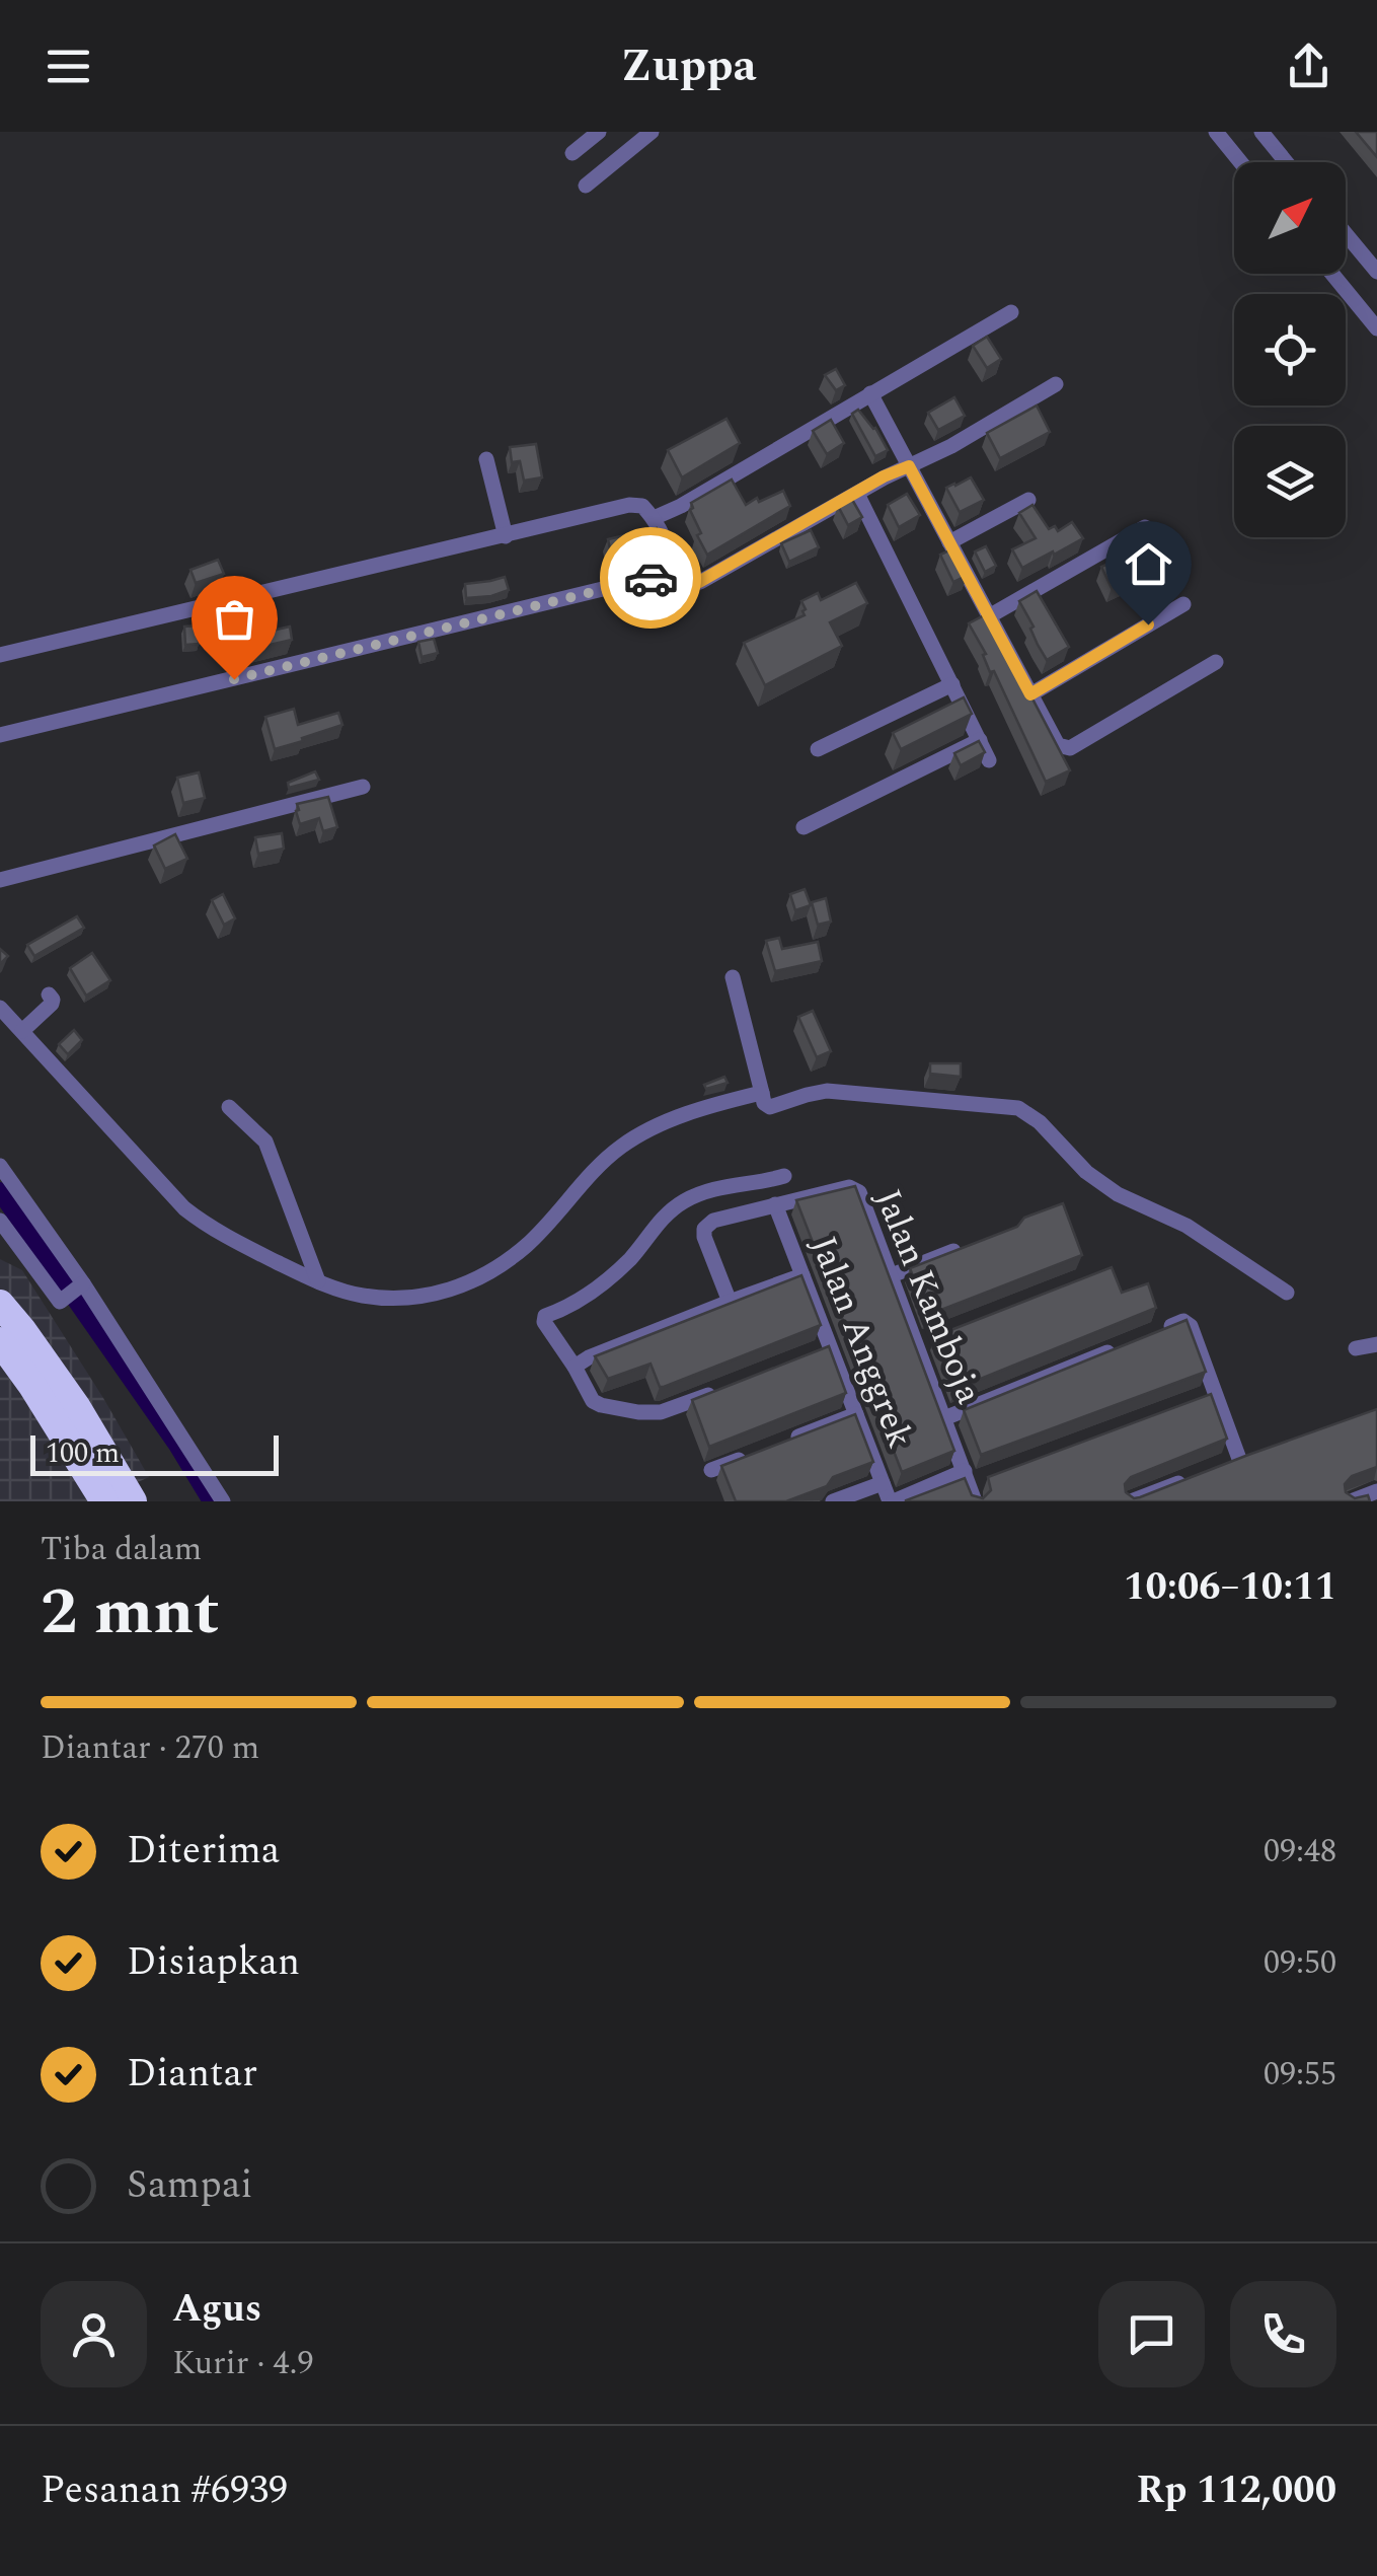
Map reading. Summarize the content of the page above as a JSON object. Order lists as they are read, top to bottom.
{
  "streets": {
    "street": ["Jalan Kamboja", "Jalan Anggrek"]
  },
  "crossings": [
    ["Jalan Kamboja", "Jalan Anggrek"]
  ],
  "scale_bar": "100 m",
  "north": "top right",
  "page": {
    "header": "Zuppa",
    "scale": "100 m",
    "heading": ["2 mnt", "Tiba dalam", "10:06–10:11"],
    "panel": [
      "Agus",
      "Kurir · 4.9",
      "Pesanan #6939",
      "Rp 112,000"
    ],
    "bar": "Diantar · 270 m",
    "list": [
      ["Diterima", "09:48"],
      ["Disiapkan", "09:50"],
      ["Diantar", "09:55"],
      "Sampai"
    ]
  }
}
